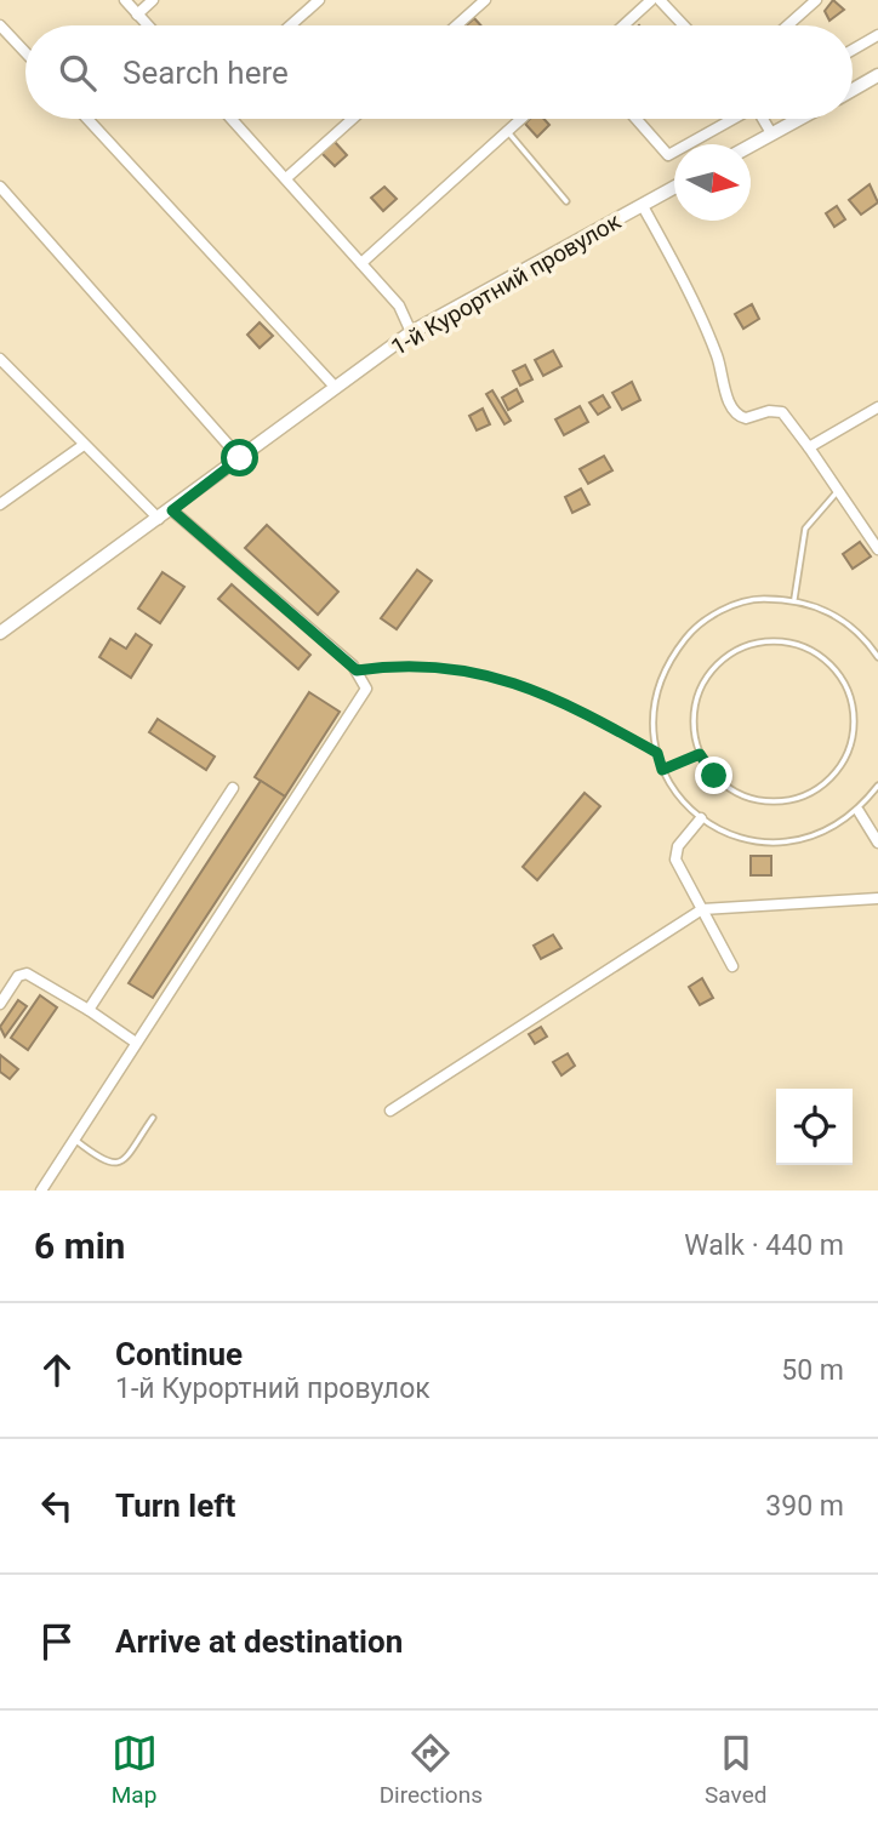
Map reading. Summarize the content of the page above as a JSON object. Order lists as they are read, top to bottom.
{
  "streets": {
    "street": ["1-й Курортний провулок"]
  },
  "north": "right",
  "page": {
    "search": "Search here",
    "heading": ["6 min", "Walk · 440 m"],
    "list": [
      ["Continue", "1-й Курортний провулок", "50 m"],
      ["Turn left", "390 m"],
      "Arrive at destination"
    ],
    "nav": ["Map", "Directions", "Saved"]
  }
}
